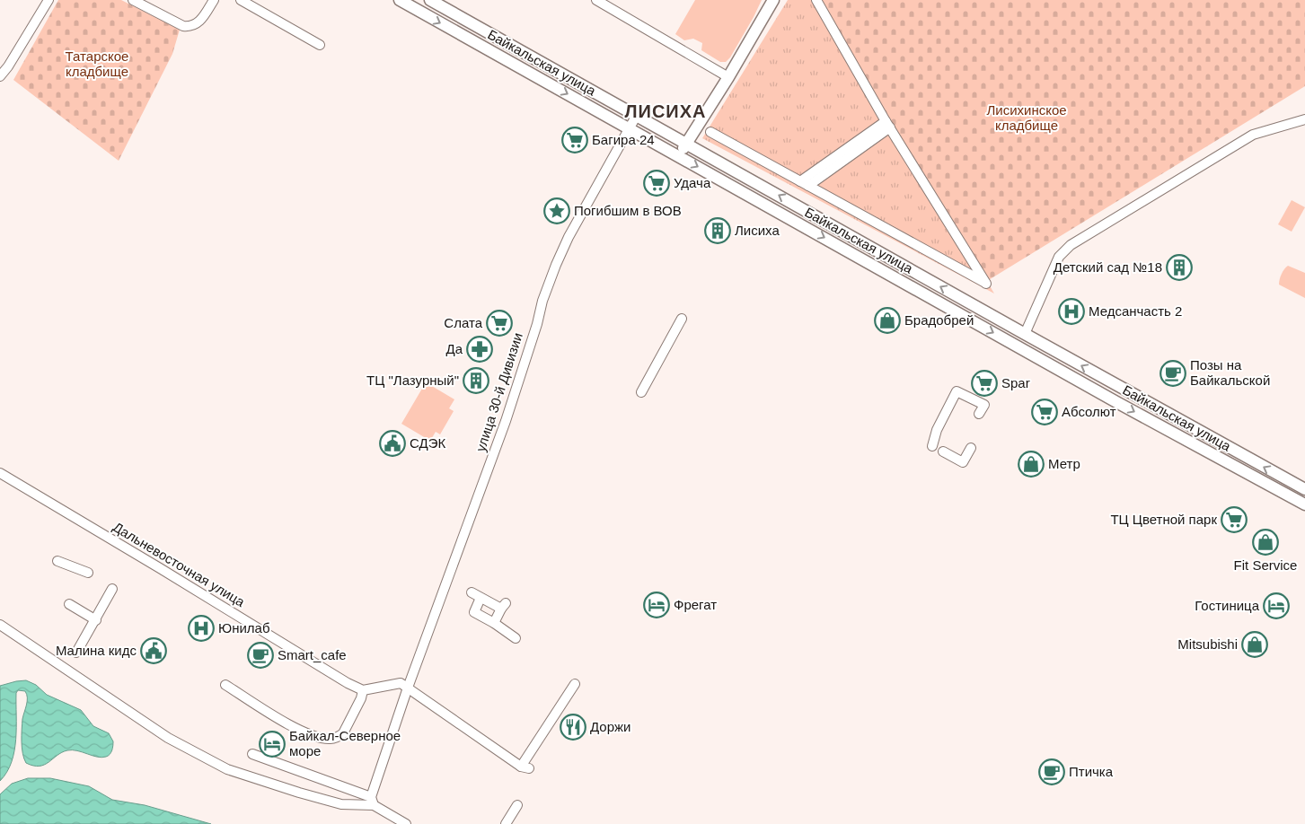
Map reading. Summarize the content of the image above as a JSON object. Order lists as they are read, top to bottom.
{
  "streets": {
    "main road": ["Байкальская улица"],
    "street": ["улица 30-й Дивизии", "Дальневосточная улица"]
  },
  "crossings": [
    ["Байкальская улица", "улица 30-й Дивизии"]
  ],
  "districts": ["ЛИСИХА"],
  "parks": ["Татарское кладбище", "Лисихинское кладбище"],
  "places": {
    "supermarket": [
      "Багира 24",
      "Удача",
      "Слата",
      "Spar",
      "Абсолют",
      "ТЦ Цветной парк"
    ],
    "place": ["Погибшим в ВОВ"],
    "building": ["Лисиха", "Детский сад №18", "ТЦ \"Лазурный\""],
    "hospital": ["Медсанчасть 2", "Юнилаб"],
    "shop": [
      "Брадобрей",
      "Метр",
      "Fit Service",
      "Mitsubishi"
    ],
    "pharmacy": ["Да"],
    "cafe": ["Позы на Байкальской", "Smart_cafe", "Птичка"],
    "public building": ["СДЭК", "Малина кидс"],
    "hotel": ["Фрегат", "Гостиница", "Байкал-Северное море"],
    "restaurant": ["Доржи"]
  }
}
